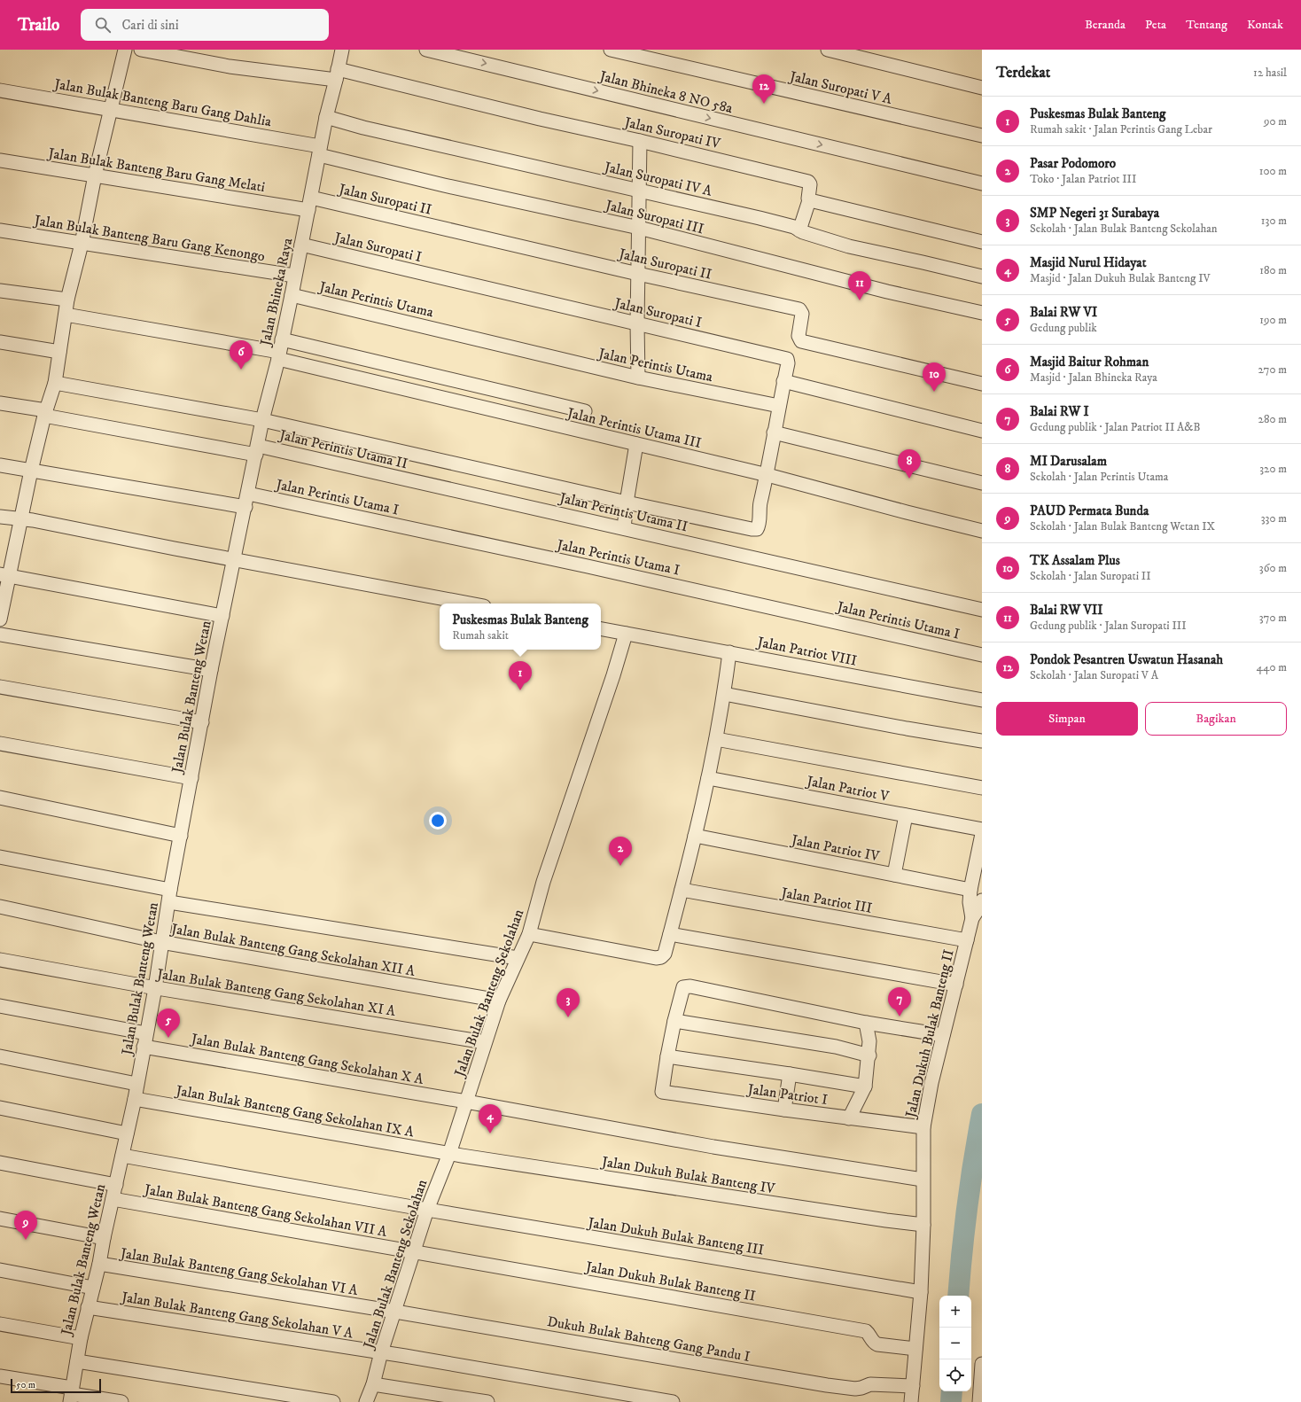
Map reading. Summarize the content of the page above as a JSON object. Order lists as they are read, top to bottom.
{
  "streets": {
    "street": [
      "Jalan Suropati V A",
      "Jalan Bhineka 8 NO 58a",
      "Jalan Bulak Banteng Baru Gang Dahlia",
      "Jalan Suropati IV",
      "Jalan Bulak Banteng Baru Gang Melati",
      "Jalan Suropati IV A",
      "Jalan Suropati II",
      "Jalan Suropati III",
      "Jalan Bulak Banteng Baru Gang Kenongo",
      "Jalan Suropati I",
      "Jalan Bhineka Raya",
      "Jalan Perintis Utama",
      "Jalan Perintis Utama III",
      "Jalan Perintis Utama II",
      "Jalan Perintis Utama I",
      "Jalan Patriot VIII",
      "Jalan Bulak Banteng Wetan",
      "Jalan Patriot V",
      "Jalan Patriot IV",
      "Jalan Patriot III",
      "Jalan Bulak Banteng Gang Sekolahan XII A",
      "Jalan Bulak Banteng Gang Sekolahan XI A",
      "Jalan Bulak Banteng Sekolahan",
      "Jalan Dukuh Bulak Banteng II",
      "Jalan Bulak Banteng Gang Sekolahan X A",
      "Jalan Patriot I",
      "Jalan Bulak Banteng Gang Sekolahan IX A",
      "Jalan Dukuh Bulak Banteng IV",
      "Jalan Bulak Banteng Gang Sekolahan VII A",
      "Jalan Dukuh Bulak Banteng III",
      "Jalan Bulak Banteng Gang Sekolahan VI A",
      "Jalan Bulak Banteng Gang Sekolahan V A",
      "Dukuh Bulak Bahteng Gang Pandu I"
    ]
  },
  "crossings": [
    ["Jalan Bulak Banteng Baru Gang Dahlia", "Jalan Suropati III"],
    ["Jalan Bulak Banteng Baru Gang Dahlia", "Jalan Bhineka Raya"],
    ["Jalan Suropati IV", "Jalan Bhineka Raya"],
    ["Jalan Bulak Banteng Baru Gang Melati", "Jalan Suropati II"],
    ["Jalan Bulak Banteng Baru Gang Melati", "Jalan Bhineka Raya"],
    ["Jalan Suropati IV A", "Jalan Bhineka Raya"],
    ["Jalan Suropati II", "Jalan Bhineka Raya"],
    ["Jalan Suropati III", "Jalan Bhineka Raya"],
    ["Jalan Bulak Banteng Baru Gang Kenongo", "Jalan Bhineka Raya"],
    ["Jalan Suropati I", "Jalan Bhineka Raya"],
    ["Jalan Bhineka Raya", "Jalan Perintis Utama"],
    ["Jalan Bhineka Raya", "Jalan Perintis Utama III"],
    ["Jalan Bhineka Raya", "Jalan Perintis Utama II"],
    ["Jalan Bhineka Raya", "Jalan Perintis Utama I"],
    ["Jalan Bhineka Raya", "Jalan Bulak Banteng Wetan"],
    ["Jalan Patriot VIII", "Jalan Bulak Banteng Sekolahan"],
    ["Jalan Bulak Banteng Wetan", "Jalan Bulak Banteng Gang Sekolahan XII A"],
    ["Jalan Bulak Banteng Wetan", "Jalan Bulak Banteng Gang Sekolahan XI A"],
    ["Jalan Bulak Banteng Wetan", "Jalan Bulak Banteng Gang Sekolahan X A"],
    ["Jalan Bulak Banteng Wetan", "Jalan Bulak Banteng Gang Sekolahan IX A"],
    ["Jalan Bulak Banteng Wetan", "Jalan Bulak Banteng Gang Sekolahan VII A"],
    ["Jalan Bulak Banteng Wetan", "Jalan Dukuh Bulak Banteng III"],
    ["Jalan Bulak Banteng Wetan", "Jalan Bulak Banteng Gang Sekolahan VI A"],
    ["Jalan Bulak Banteng Wetan", "Jalan Bulak Banteng Gang Sekolahan V A"],
    ["Jalan Patriot IV", "Jalan Dukuh Bulak Banteng II"],
    ["Jalan Patriot III", "Jalan Dukuh Bulak Banteng II"],
    ["Jalan Bulak Banteng Gang Sekolahan XII A", "Jalan Bulak Banteng Sekolahan"],
    ["Jalan Bulak Banteng Gang Sekolahan XI A", "Jalan Bulak Banteng Sekolahan"],
    ["Jalan Bulak Banteng Sekolahan", "Jalan Dukuh Bulak Banteng II"],
    ["Jalan Bulak Banteng Sekolahan", "Jalan Bulak Banteng Gang Sekolahan X A"],
    ["Jalan Bulak Banteng Sekolahan", "Jalan Bulak Banteng Gang Sekolahan IX A"],
    ["Jalan Bulak Banteng Sekolahan", "Jalan Dukuh Bulak Banteng IV"],
    ["Jalan Bulak Banteng Sekolahan", "Jalan Bulak Banteng Gang Sekolahan VII A"],
    ["Jalan Bulak Banteng Sekolahan", "Jalan Dukuh Bulak Banteng III"],
    ["Jalan Bulak Banteng Sekolahan", "Jalan Bulak Banteng Gang Sekolahan VI A"],
    ["Jalan Bulak Banteng Sekolahan", "Jalan Bulak Banteng Gang Sekolahan V A"],
    ["Jalan Bulak Banteng Sekolahan", "Dukuh Bulak Bahteng Gang Pandu I"],
    ["Jalan Dukuh Bulak Banteng II", "Jalan Bulak Banteng Gang Sekolahan X A"],
    ["Jalan Dukuh Bulak Banteng II", "Jalan Patriot I"],
    ["Jalan Dukuh Bulak Banteng II", "Jalan Dukuh Bulak Banteng IV"],
    ["Jalan Dukuh Bulak Banteng II", "Jalan Bulak Banteng Gang Sekolahan VII A"],
    ["Jalan Dukuh Bulak Banteng II", "Jalan Dukuh Bulak Banteng III"],
    ["Jalan Dukuh Bulak Banteng II", "Dukuh Bulak Bahteng Gang Pandu I"],
    ["Jalan Bulak Banteng Gang Sekolahan IX A", "Jalan Dukuh Bulak Banteng IV"],
    ["Jalan Bulak Banteng Gang Sekolahan VI A", "Dukuh Bulak Bahteng Gang Pandu I"]
  ],
  "scale_bar": "50 m",
  "page": {
    "header": "Trailo",
    "search": "Cari di sini",
    "nav": [
      "Beranda",
      "Peta",
      "Tentang",
      "Kontak"
    ],
    "heading": ["Terdekat", "12 hasil"],
    "pins": [
      "12",
      "11",
      "6",
      "10",
      "8",
      "1",
      "2",
      "7",
      "3",
      "5",
      "4",
      "9"
    ],
    "list": [
      {
        "mark": "1",
        "name": "Puskesmas Bulak Banteng",
        "note": "Rumah sakit · Jalan Perintis Gang Lebar",
        "value": "90 m"
      },
      {
        "mark": "2",
        "name": "Pasar Podomoro",
        "note": "Toko · Jalan Patriot III",
        "value": "100 m"
      },
      {
        "mark": "3",
        "name": "SMP Negeri 31 Surabaya",
        "note": "Sekolah · Jalan Bulak Banteng Sekolahan",
        "value": "130 m"
      },
      {
        "mark": "4",
        "name": "Masjid Nurul Hidayat",
        "note": "Masjid · Jalan Dukuh Bulak Banteng IV",
        "value": "180 m"
      },
      {
        "mark": "5",
        "name": "Balai RW VI",
        "note": "Gedung publik",
        "value": "190 m"
      },
      {
        "mark": "6",
        "name": "Masjid Baitur Rohman",
        "note": "Masjid · Jalan Bhineka Raya",
        "value": "270 m"
      },
      {
        "mark": "7",
        "name": "Balai RW I",
        "note": "Gedung publik · Jalan Patriot II A&B",
        "value": "280 m"
      },
      {
        "mark": "8",
        "name": "MI Darusalam",
        "note": "Sekolah · Jalan Perintis Utama",
        "value": "320 m"
      },
      {
        "mark": "9",
        "name": "PAUD Permata Bunda",
        "note": "Sekolah · Jalan Bulak Banteng Wetan IX",
        "value": "330 m"
      },
      {
        "mark": "10",
        "name": "TK Assalam Plus",
        "note": "Sekolah · Jalan Suropati II",
        "value": "360 m"
      },
      {
        "mark": "11",
        "name": "Balai RW VII",
        "note": "Gedung publik · Jalan Suropati III",
        "value": "370 m"
      },
      {
        "mark": "12",
        "name": "Pondok Pesantren Uswatun Hasanah",
        "note": "Sekolah · Jalan Suropati V A",
        "value": "440 m"
      }
    ],
    "popup": ["Puskesmas Bulak Banteng", "Rumah sakit"],
    "buttons": ["Simpan", "Bagikan"],
    "map_buttons": ["+", "−"],
    "scale": "50 m"
  }
}
